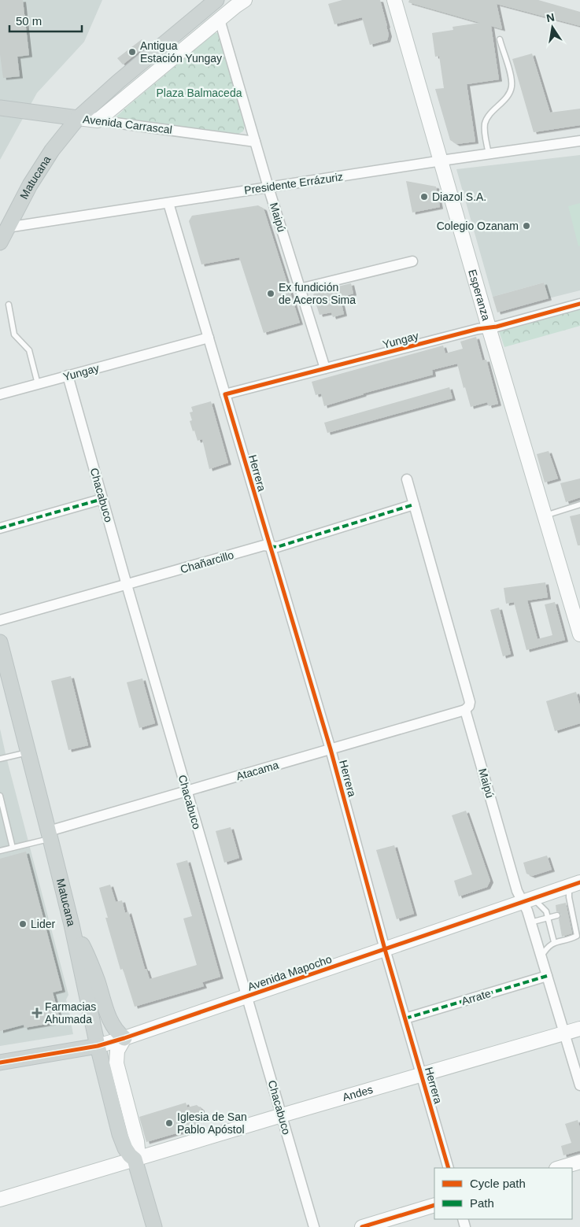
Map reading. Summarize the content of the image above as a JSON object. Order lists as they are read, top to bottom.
{
  "streets": {
    "main road": [
      "Avenida Carrascal",
      "Matucana",
      "Esperanza",
      "Avenida Mapocho",
      "Andes"
    ],
    "street": [
      "Presidente Errázuriz",
      "Maipú",
      "Yungay",
      "Herrera",
      "Chacabuco",
      "Chañarcillo",
      "Atacama",
      "Arrate"
    ]
  },
  "crossings": [
    ["Avenida Carrascal", "Matucana"],
    ["Avenida Carrascal", "Maipú"],
    ["Matucana", "Presidente Errázuriz"],
    ["Matucana", "Atacama"],
    ["Matucana", "Avenida Mapocho"],
    ["Matucana", "Andes"],
    ["Presidente Errázuriz", "Maipú"],
    ["Presidente Errázuriz", "Esperanza"],
    ["Presidente Errázuriz", "Herrera"],
    ["Maipú", "Yungay"],
    ["Maipú", "Chañarcillo"],
    ["Maipú", "Atacama"],
    ["Maipú", "Avenida Mapocho"],
    ["Maipú", "Arrate"],
    ["Maipú", "Andes"],
    ["Esperanza", "Yungay"],
    ["Yungay", "Herrera"],
    ["Yungay", "Chacabuco"],
    ["Herrera", "Chañarcillo"],
    ["Herrera", "Atacama"],
    ["Herrera", "Avenida Mapocho"],
    ["Herrera", "Arrate"],
    ["Herrera", "Andes"],
    ["Chacabuco", "Chañarcillo"],
    ["Chacabuco", "Atacama"],
    ["Chacabuco", "Avenida Mapocho"],
    ["Chacabuco", "Andes"]
  ],
  "parks": ["Plaza Balmaceda"],
  "places": {
    "other": [
      "Antigua Estación Yungay",
      "Diazol S.A.",
      "Colegio Ozanam",
      "Ex fundición de Aceros Sima",
      "Lider",
      "Iglesia de San Pablo Apóstol"
    ],
    "health": ["Farmacias Ahumada"]
  },
  "legend": ["Cycle path", "Path"],
  "scale_bar": "50 m",
  "north": "top"
}
